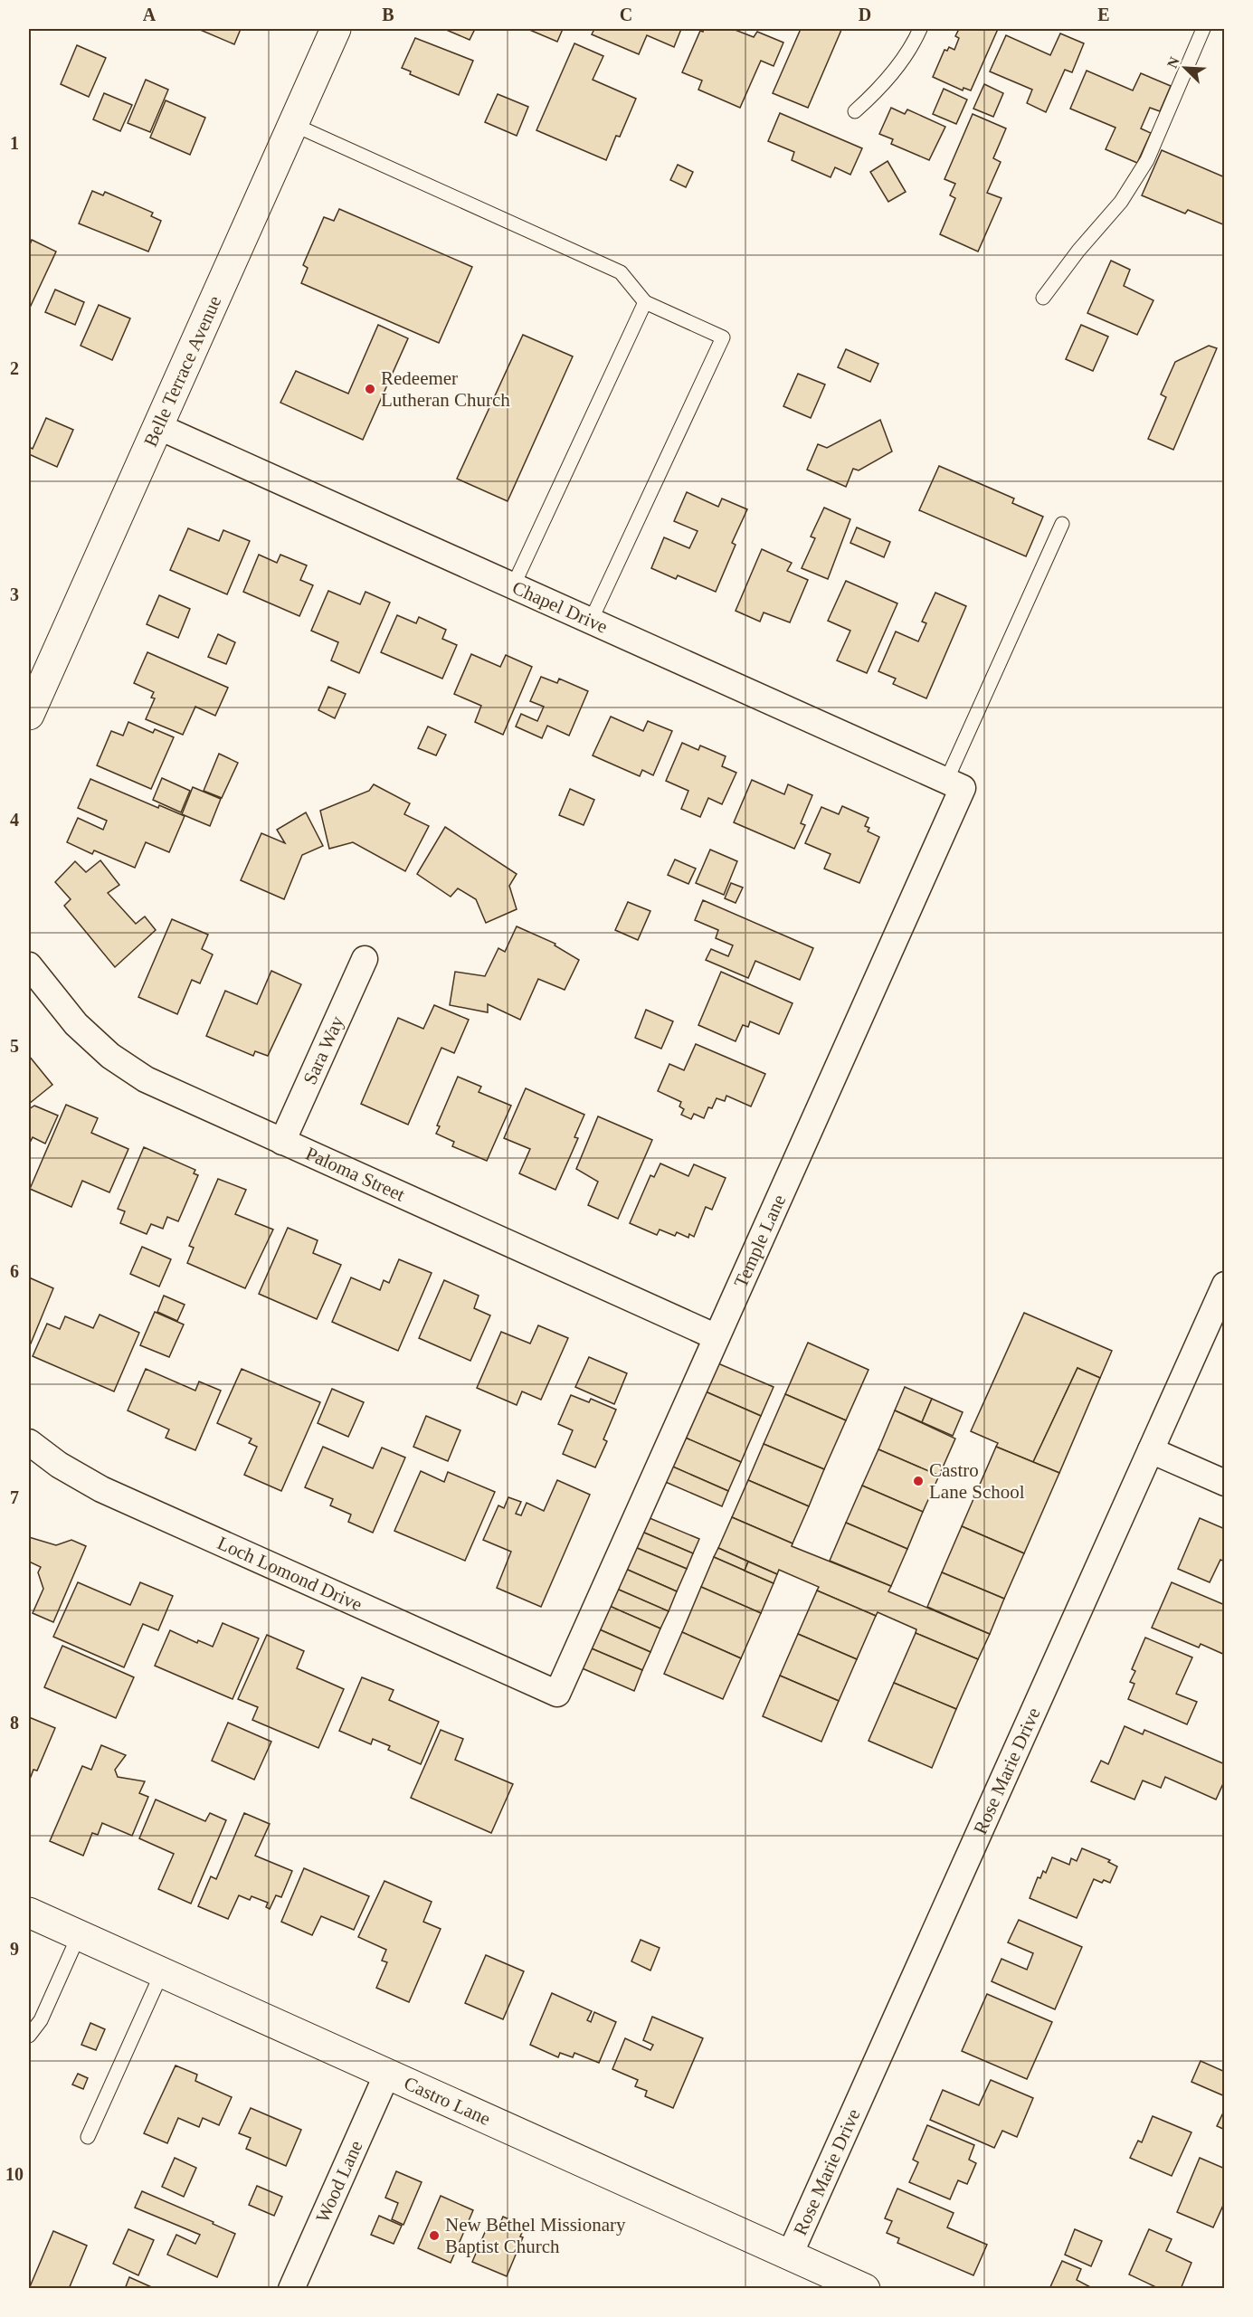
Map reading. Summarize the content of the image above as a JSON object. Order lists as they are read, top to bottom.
{
  "streets": {
    "street": [
      "Belle Terrace Avenue",
      "Chapel Drive",
      "Sara Way",
      "Paloma Street",
      "Temple Lane",
      "Loch Lomond Drive",
      "Rose Marie Drive",
      "Castro Lane",
      "Wood Lane"
    ]
  },
  "crossings": [
    ["Belle Terrace Avenue", "Chapel Drive"],
    ["Chapel Drive", "Temple Lane"],
    ["Sara Way", "Paloma Street"],
    ["Paloma Street", "Temple Lane"],
    ["Temple Lane", "Loch Lomond Drive"],
    ["Rose Marie Drive", "Castro Lane"],
    ["Castro Lane", "Wood Lane"]
  ],
  "places": ["Redeemer Lutheran Church", "Castro Lane School", "New Bethel Missionary Baptist Church"],
  "north": "top left",
  "grid": {
    "columns": [
      "A",
      "B",
      "C",
      "D",
      "E"
    ],
    "rows": [
      "1",
      "2",
      "3",
      "4",
      "5",
      "6",
      "7",
      "8",
      "9",
      "10"
    ]
  }
}
